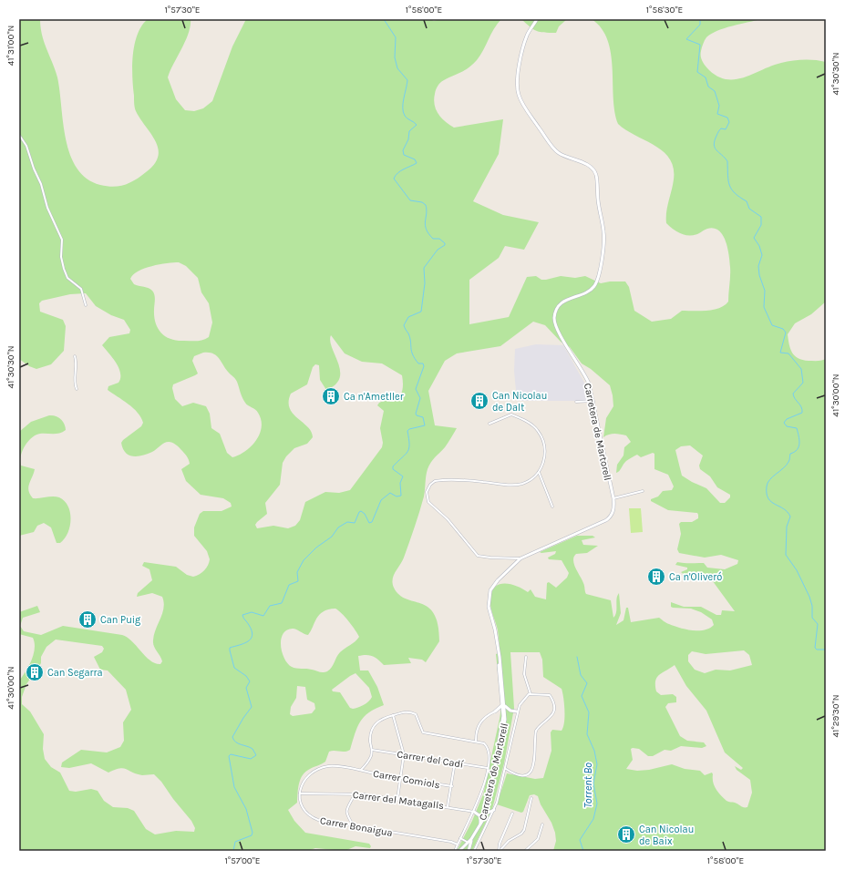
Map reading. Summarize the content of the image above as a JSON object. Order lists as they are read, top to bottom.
{
  "streets": {
    "main road": ["Carretera de Martorell"],
    "street": [
      "Carrer del Cadí",
      "Carrer Comiols",
      "Carrer del Matagalls",
      "Carrer Bonaigua"
    ]
  },
  "crossings": [
    ["Carrer del Matagalls", "Carrer Bonaigua"]
  ],
  "water": ["Torrent Bo"],
  "places": {
    "building": [
      "Ca n'Ametller",
      "Can Nicolau de Dalt",
      "Ca n'Oliveró",
      "Can Puig",
      "Can Segarra",
      "Can Nicolau de Baix"
    ]
  },
  "coordinates": [
    "1°57'30\"E",
    "1°58'00\"E",
    "1°58'30\"E",
    "41°31'00\"N",
    "41°30'30\"N",
    "41°30'00\"N",
    "41°29'30\"N",
    "1°57'00\"E"
  ]
}
